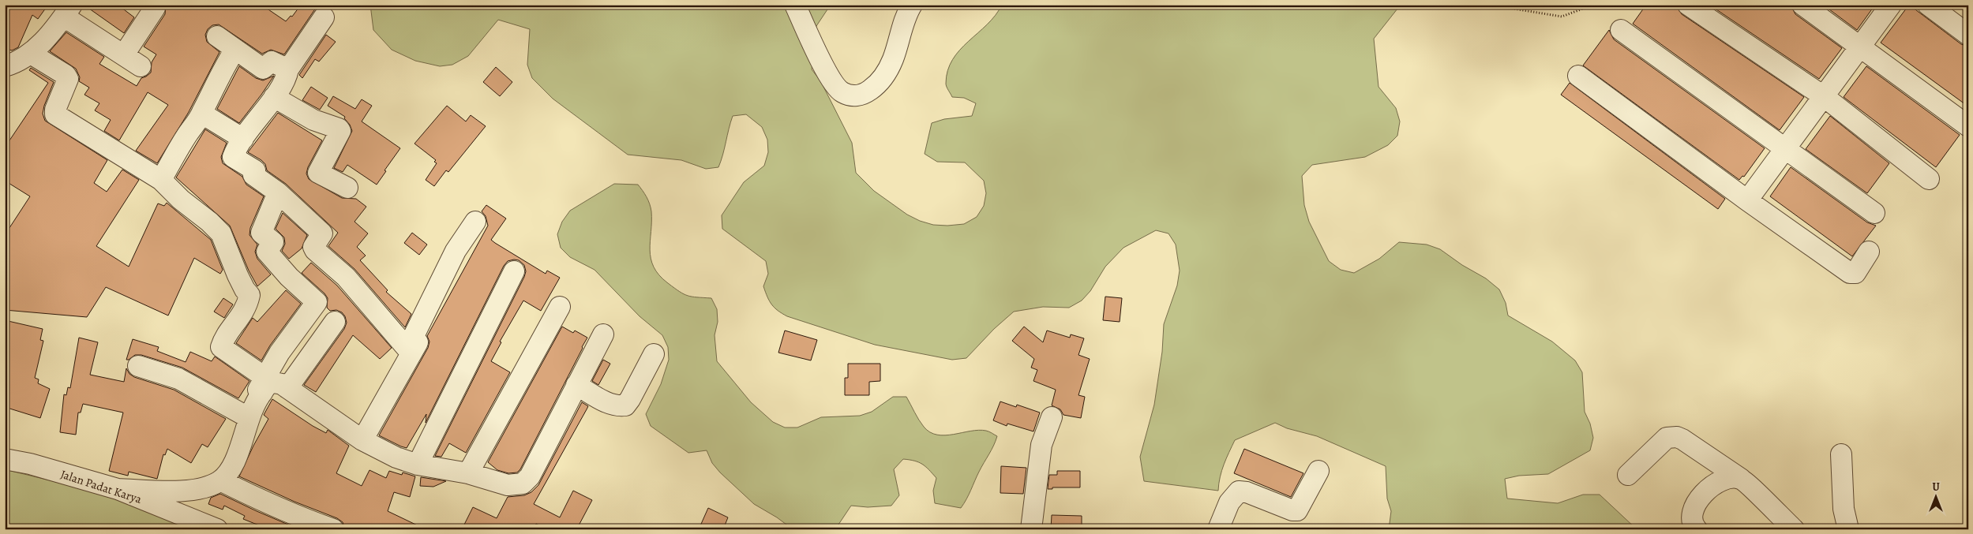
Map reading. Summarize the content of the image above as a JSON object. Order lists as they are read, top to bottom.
{
  "streets": {
    "street": ["Jalan Padat Karya"]
  },
  "north": "top"
}
